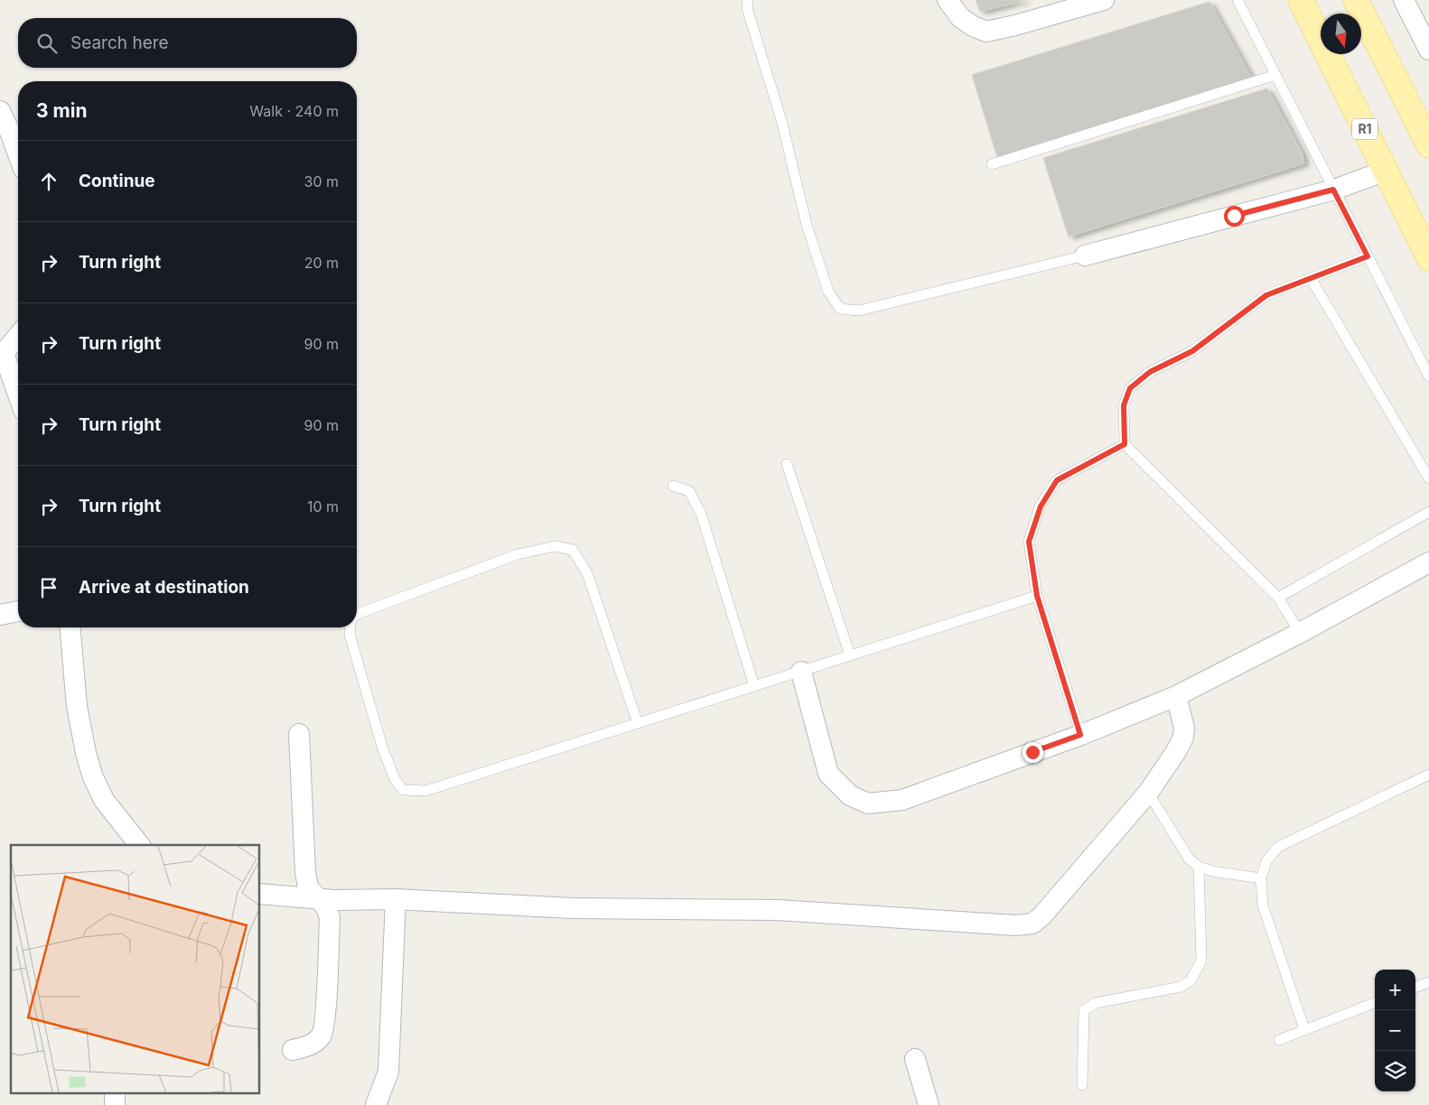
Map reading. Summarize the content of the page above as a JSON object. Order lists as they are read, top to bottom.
{
  "streets": {
    "main road": ["R1"]
  },
  "north": "bottom",
  "page": {
    "search": "Search here",
    "heading": ["3 min", "Walk · 240 m"],
    "list": [
      ["Continue", "30 m"],
      ["Turn right", "20 m"],
      ["Turn right", "90 m"],
      ["Turn right", "90 m"],
      ["Turn right", "10 m"],
      "Arrive at destination"
    ],
    "map_buttons": ["+", "−"]
  }
}
